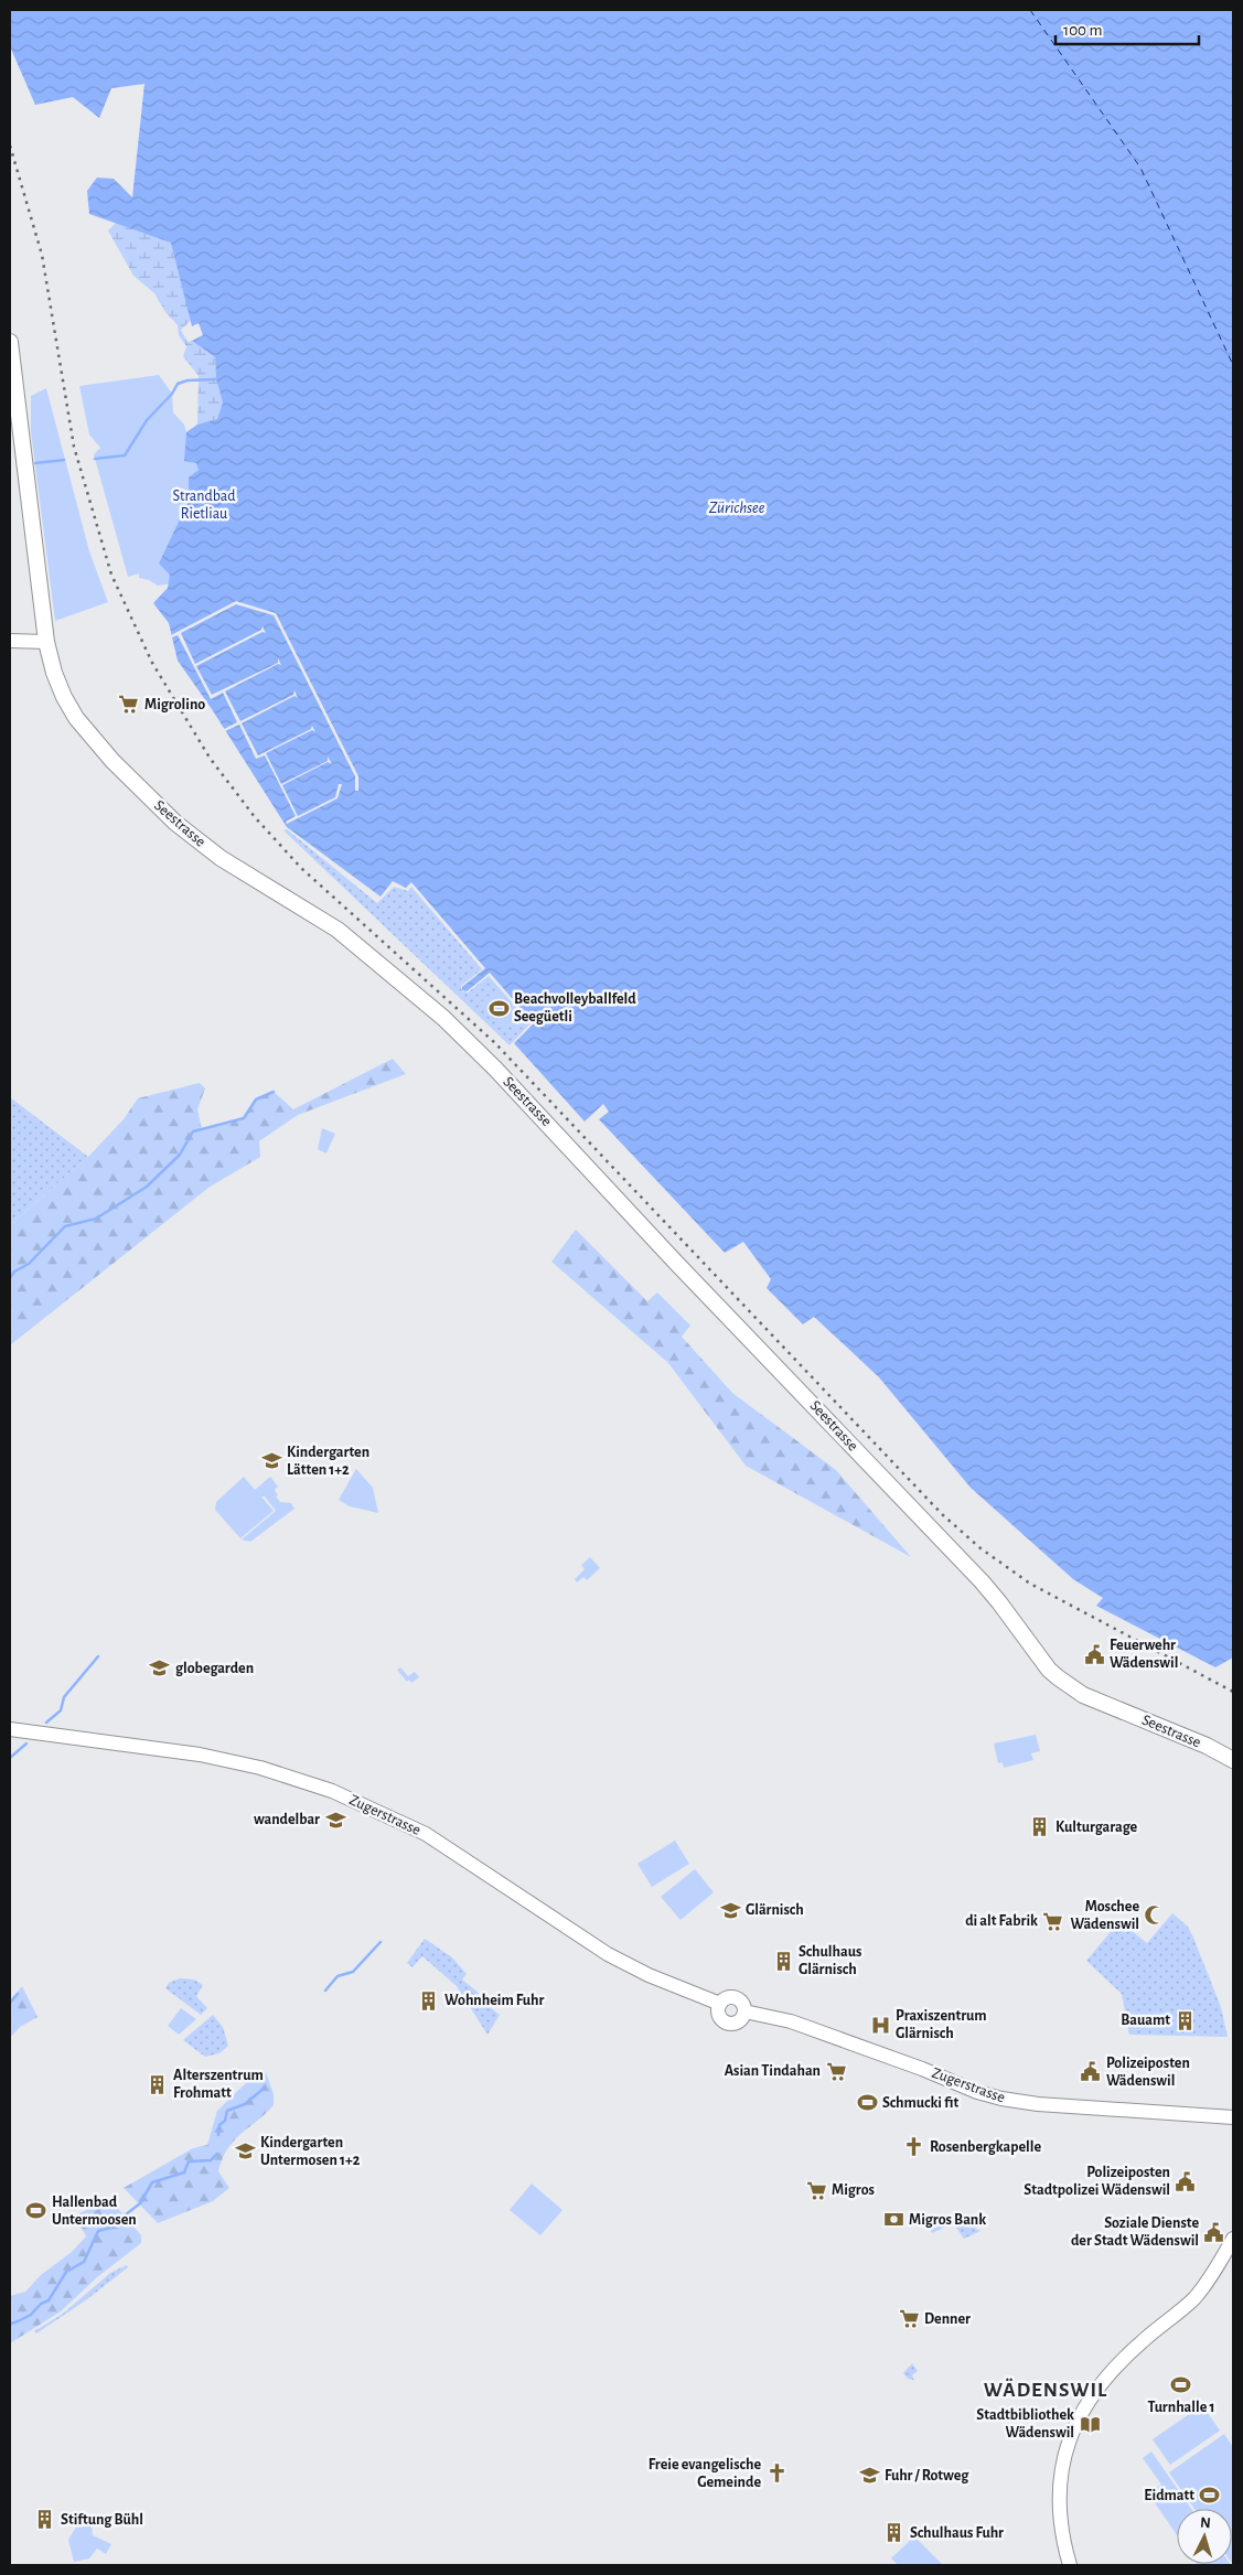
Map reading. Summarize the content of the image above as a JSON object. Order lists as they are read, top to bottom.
{
  "streets": {
    "main road": ["Seestrasse", "Zugerstrasse"]
  },
  "districts": ["WÄDENSWIL"],
  "water": ["Zürichsee"],
  "parks": ["Strandbad Rietliau"],
  "places": {
    "supermarket": [
      "Migrolino",
      "di alt Fabrik",
      "Asian Tindahan",
      "Migros",
      "Denner"
    ],
    "sports": [
      "Beachvolleyballfeld Seegüetli",
      "Schmucki fit",
      "Hallenbad Untermoosen",
      "Turnhalle 1",
      "Eidmatt"
    ],
    "school or university": [
      "Kindergarten Lätten 1+2",
      "globegarden",
      "wandelbar",
      "Glärnisch",
      "Kindergarten Untermosen 1+2",
      "Fuhr / Rotweg"
    ],
    "public building": [
      "Feuerwehr Wädenswil",
      "Polizeiposten Wädenswil",
      "Polizeiposten Stadtpolizei Wädenswil",
      "Soziale Dienste der Stadt Wädenswil"
    ],
    "building": [
      "Kulturgarage",
      "Schulhaus Glärnisch",
      "Wohnheim Fuhr",
      "Bauamt",
      "Alterszentrum Frohmatt",
      "Stiftung Bühl",
      "Schulhaus Fuhr"
    ],
    "mosque": ["Moschee Wädenswil"],
    "hospital": ["Praxiszentrum Glärnisch"],
    "church": ["Rosenbergkapelle", "Freie evangelische Gemeinde"],
    "bank": ["Migros Bank"],
    "library": ["Stadtbibliothek Wädenswil"]
  },
  "scale_bar": "100 m",
  "north": "top"
}
